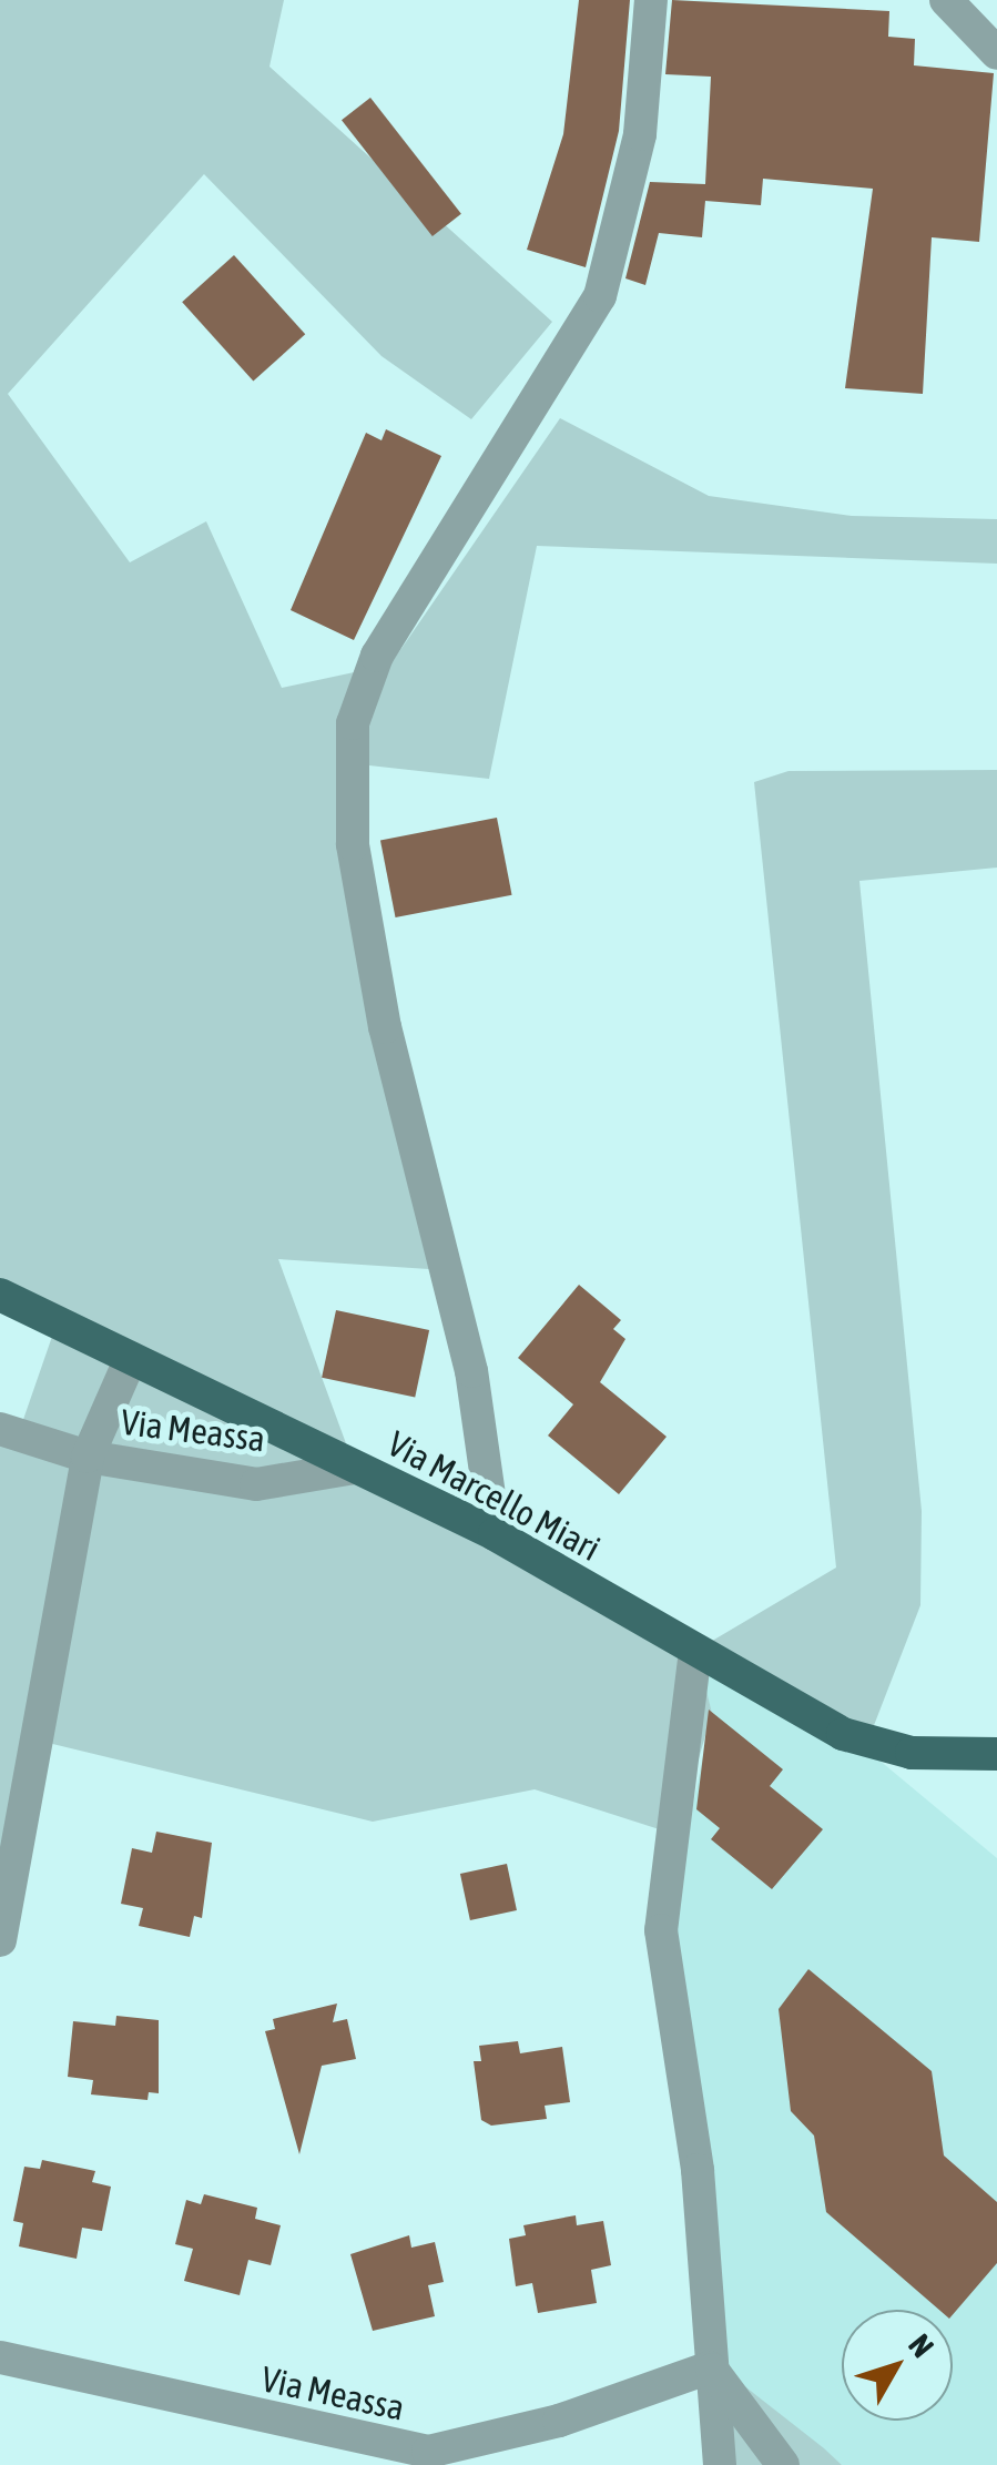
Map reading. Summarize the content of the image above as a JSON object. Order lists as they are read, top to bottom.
{
  "streets": {
    "main road": ["Via Marcello Miari"],
    "street": ["Via Meassa"]
  },
  "crossings": [
    ["Via Meassa", "Via Marcello Miari"]
  ],
  "north": "top right"
}
